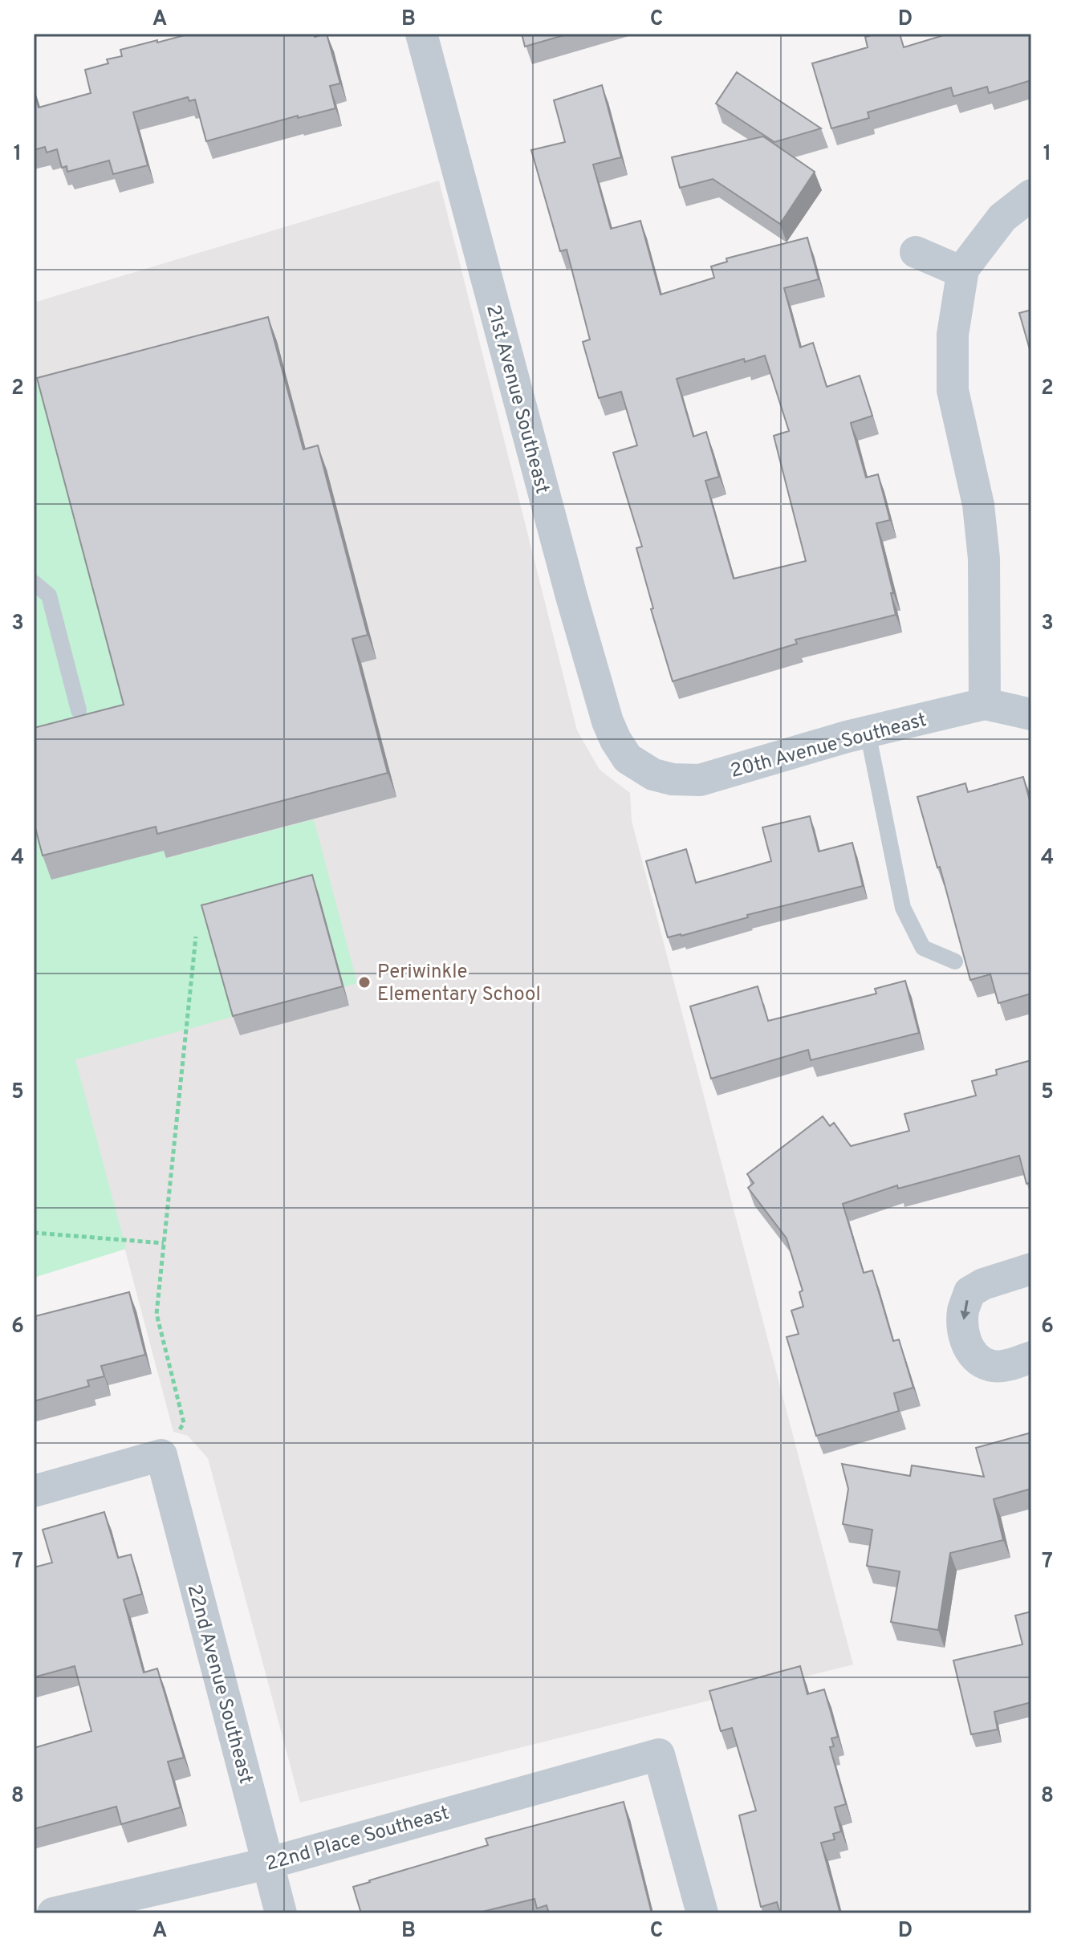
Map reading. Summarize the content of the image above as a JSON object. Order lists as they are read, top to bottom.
{
  "streets": {
    "street": [
      "21st Avenue Southeast",
      "20th Avenue Southeast",
      "22nd Avenue Southeast",
      "22nd Place Southeast"
    ]
  },
  "crossings": [
    ["21st Avenue Southeast", "20th Avenue Southeast"],
    ["22nd Avenue Southeast", "22nd Place Southeast"]
  ],
  "places": ["Periwinkle Elementary School"],
  "grid": {
    "columns": [
      "A",
      "B",
      "C",
      "D"
    ],
    "rows": [
      "1",
      "2",
      "3",
      "4",
      "5",
      "6",
      "7",
      "8"
    ]
  }
}
